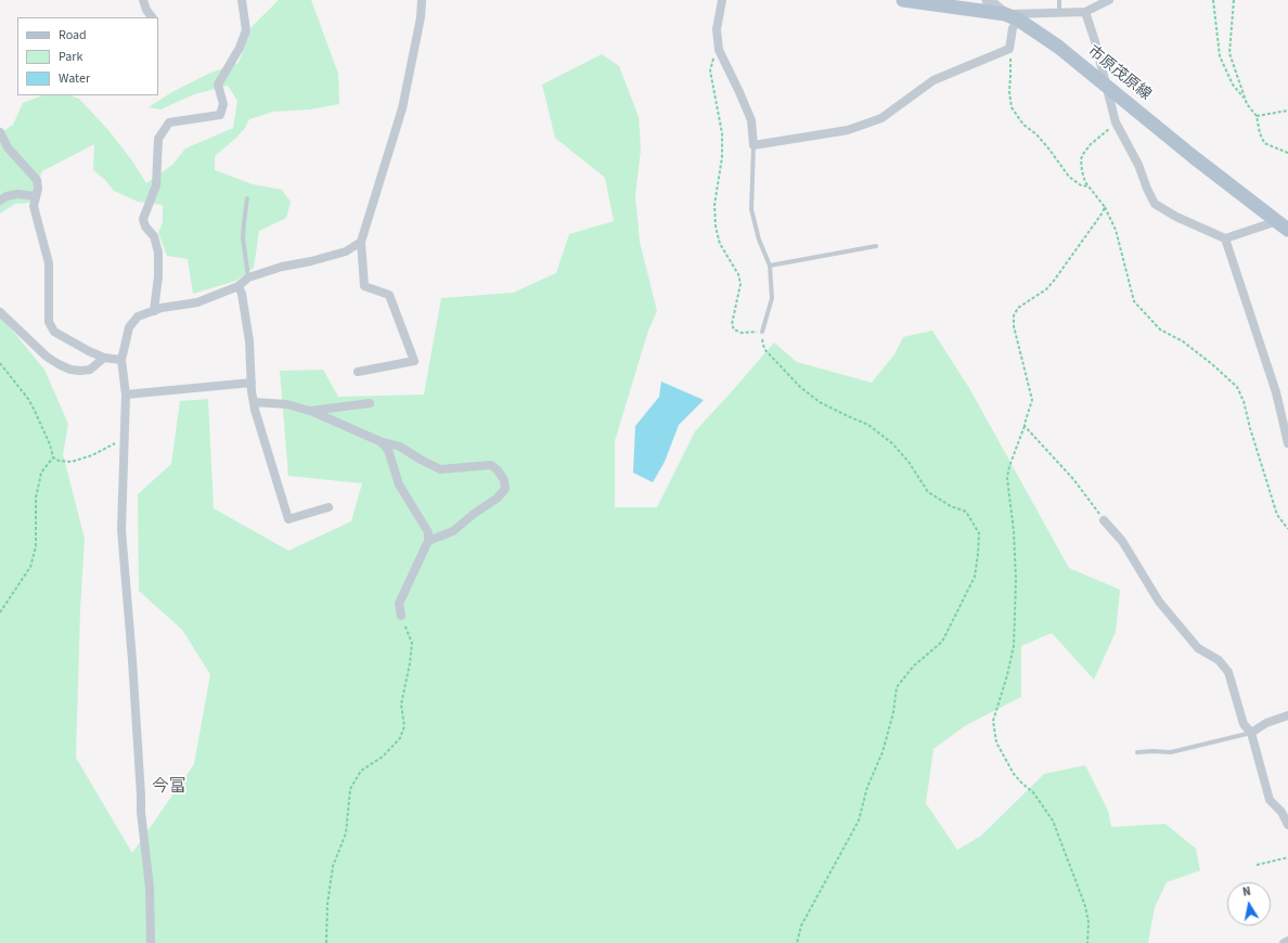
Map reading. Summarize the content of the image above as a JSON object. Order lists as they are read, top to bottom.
{
  "streets": {
    "main road": ["市原茂原線"]
  },
  "districts": ["今富"],
  "legend": ["Road", "Park", "Water"],
  "north": "top"
}
